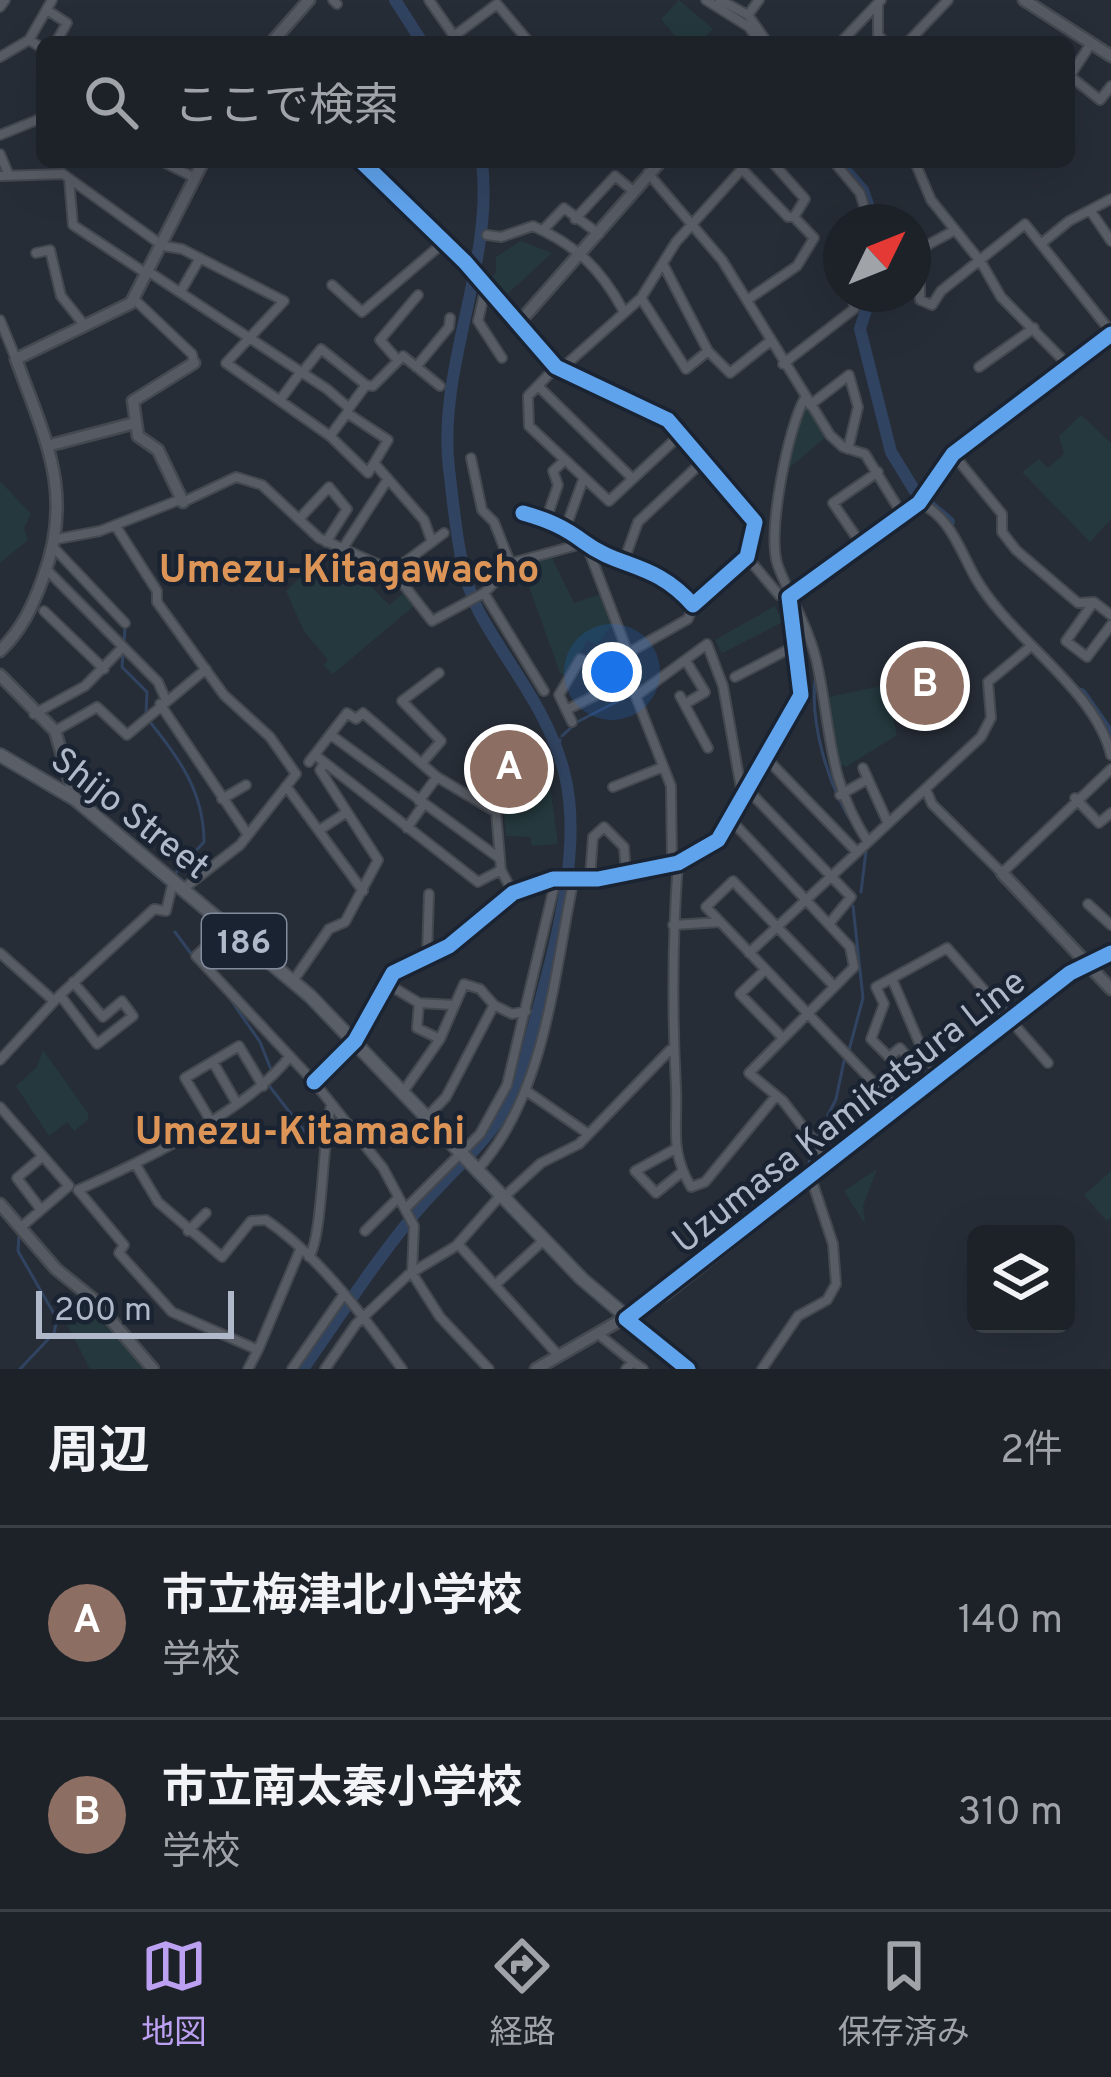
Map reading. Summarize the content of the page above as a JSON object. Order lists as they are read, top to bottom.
{
  "streets": {
    "main road": ["Shijo Street", "186", "Uzumasa Kamikatsura Line"]
  },
  "crossings": [
    ["Shijo Street", "Uzumasa Kamikatsura Line"]
  ],
  "districts": ["Umezu-Kitagawacho", "Umezu-Kitamachi"],
  "scale_bar": "200 m",
  "north": "top right",
  "page": {
    "search": "ここで検索",
    "pins": ["B", "A"],
    "scale": "200 m",
    "heading": ["周辺", "2件"],
    "list": [
      {
        "mark": "A",
        "name": "市立梅津北小学校",
        "note": "学校",
        "value": "140 m"
      },
      {
        "mark": "B",
        "name": "市立南太秦小学校",
        "note": "学校",
        "value": "310 m"
      }
    ],
    "nav": ["地図", "経路", "保存済み"]
  }
}
